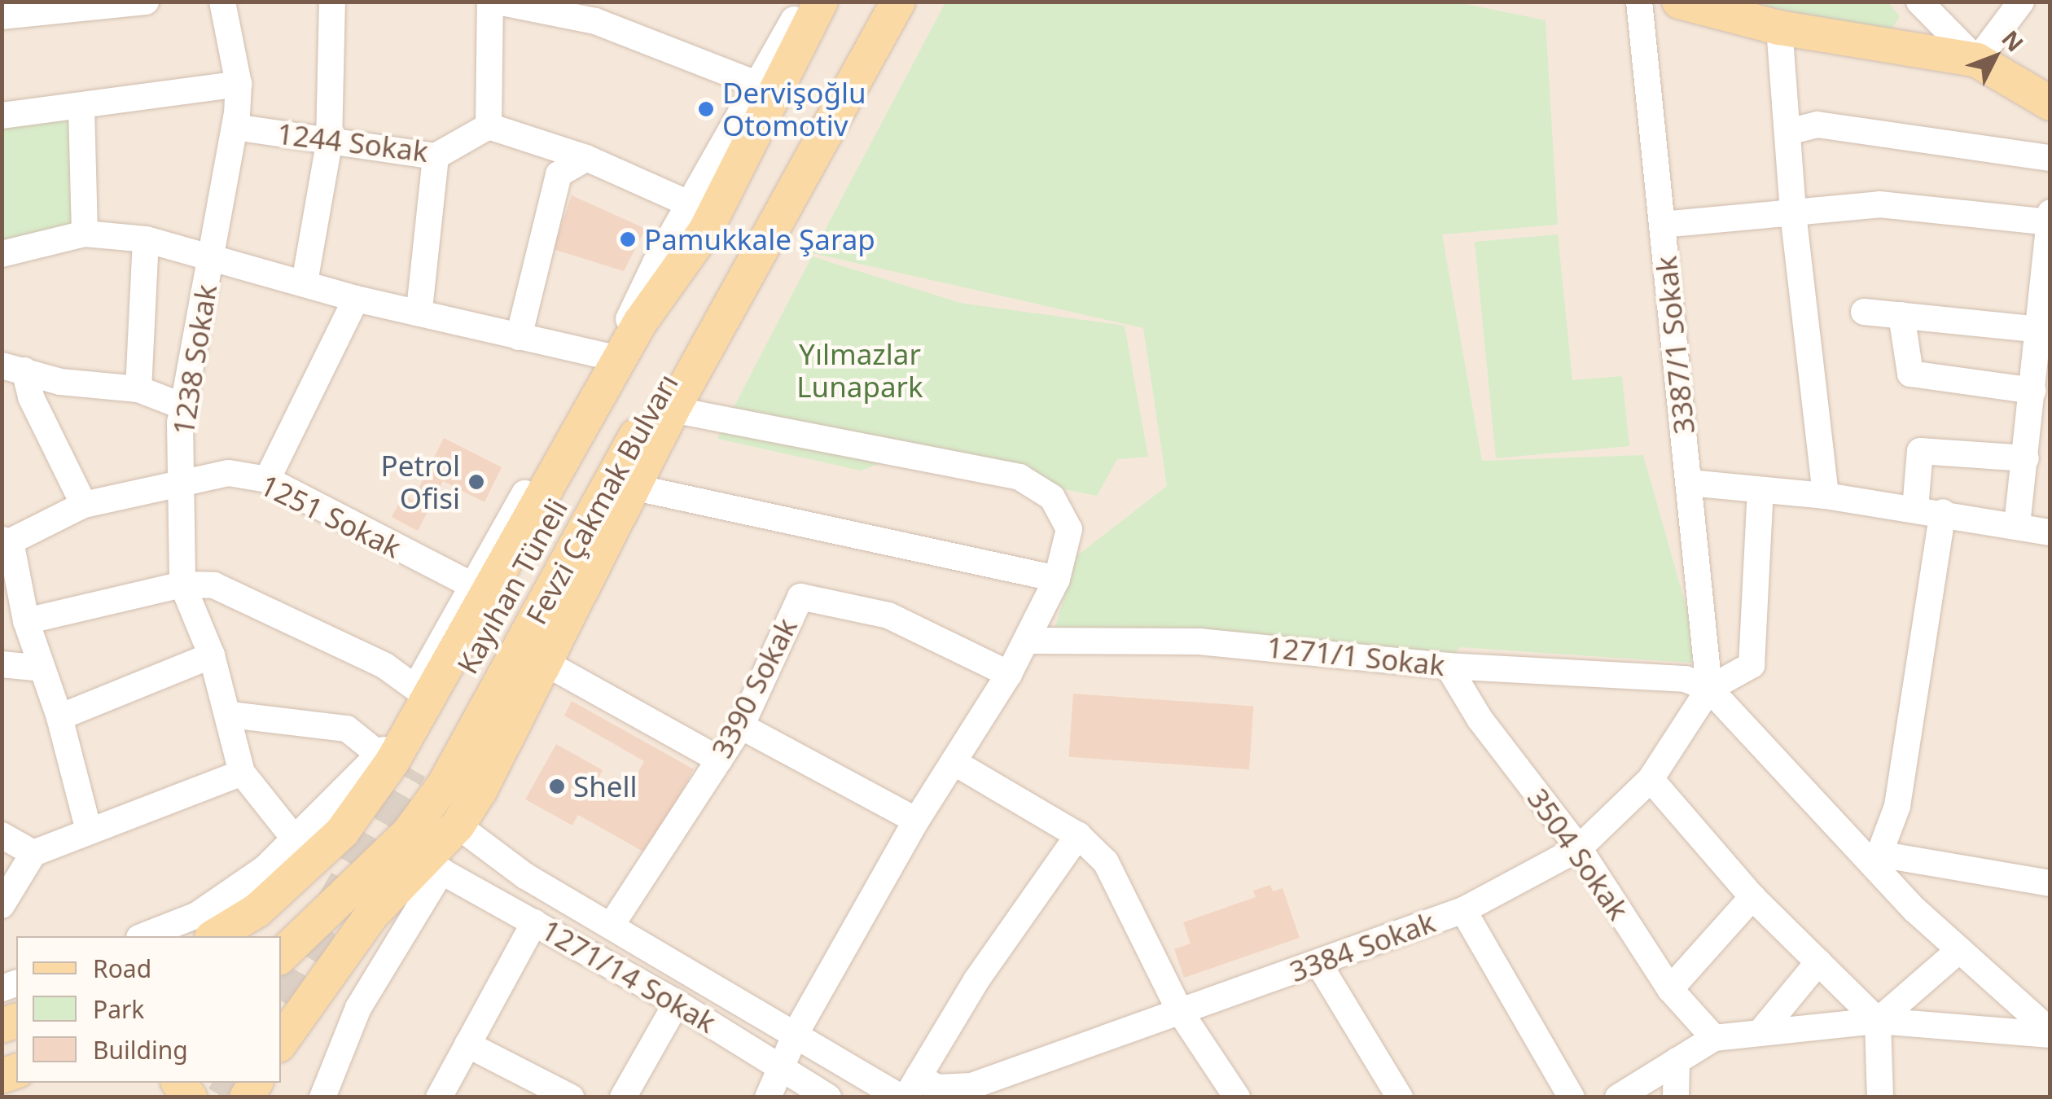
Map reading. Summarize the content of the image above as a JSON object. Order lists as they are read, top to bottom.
{
  "streets": {
    "main road": ["Fevzi Çakmak Bulvarı", "Kayıhan Tüneli"],
    "street": [
      "1244 Sokak",
      "3387/1 Sokak",
      "1238 Sokak",
      "1251 Sokak",
      "1271/1 Sokak",
      "3390 Sokak",
      "3504 Sokak",
      "3384 Sokak",
      "1271/14 Sokak"
    ]
  },
  "crossings": [
    ["1244 Sokak", "1238 Sokak"],
    ["3387/1 Sokak", "1271/1 Sokak"],
    ["3387/1 Sokak", "3384 Sokak"],
    ["1238 Sokak", "1251 Sokak"],
    ["Fevzi Çakmak Bulvarı", "Kayıhan Tüneli"],
    ["1271/1 Sokak", "3504 Sokak"],
    ["1271/1 Sokak", "3384 Sokak"],
    ["3390 Sokak", "3384 Sokak"],
    ["3504 Sokak", "3384 Sokak"]
  ],
  "parks": ["Yılmazlar Lunapark"],
  "places": [
    "Dervişoğlu Otomotiv",
    "Pamukkale Şarap",
    "Petrol Ofisi",
    "Shell"
  ],
  "legend": ["Road", "Park", "Building"],
  "north": "top right"
}
